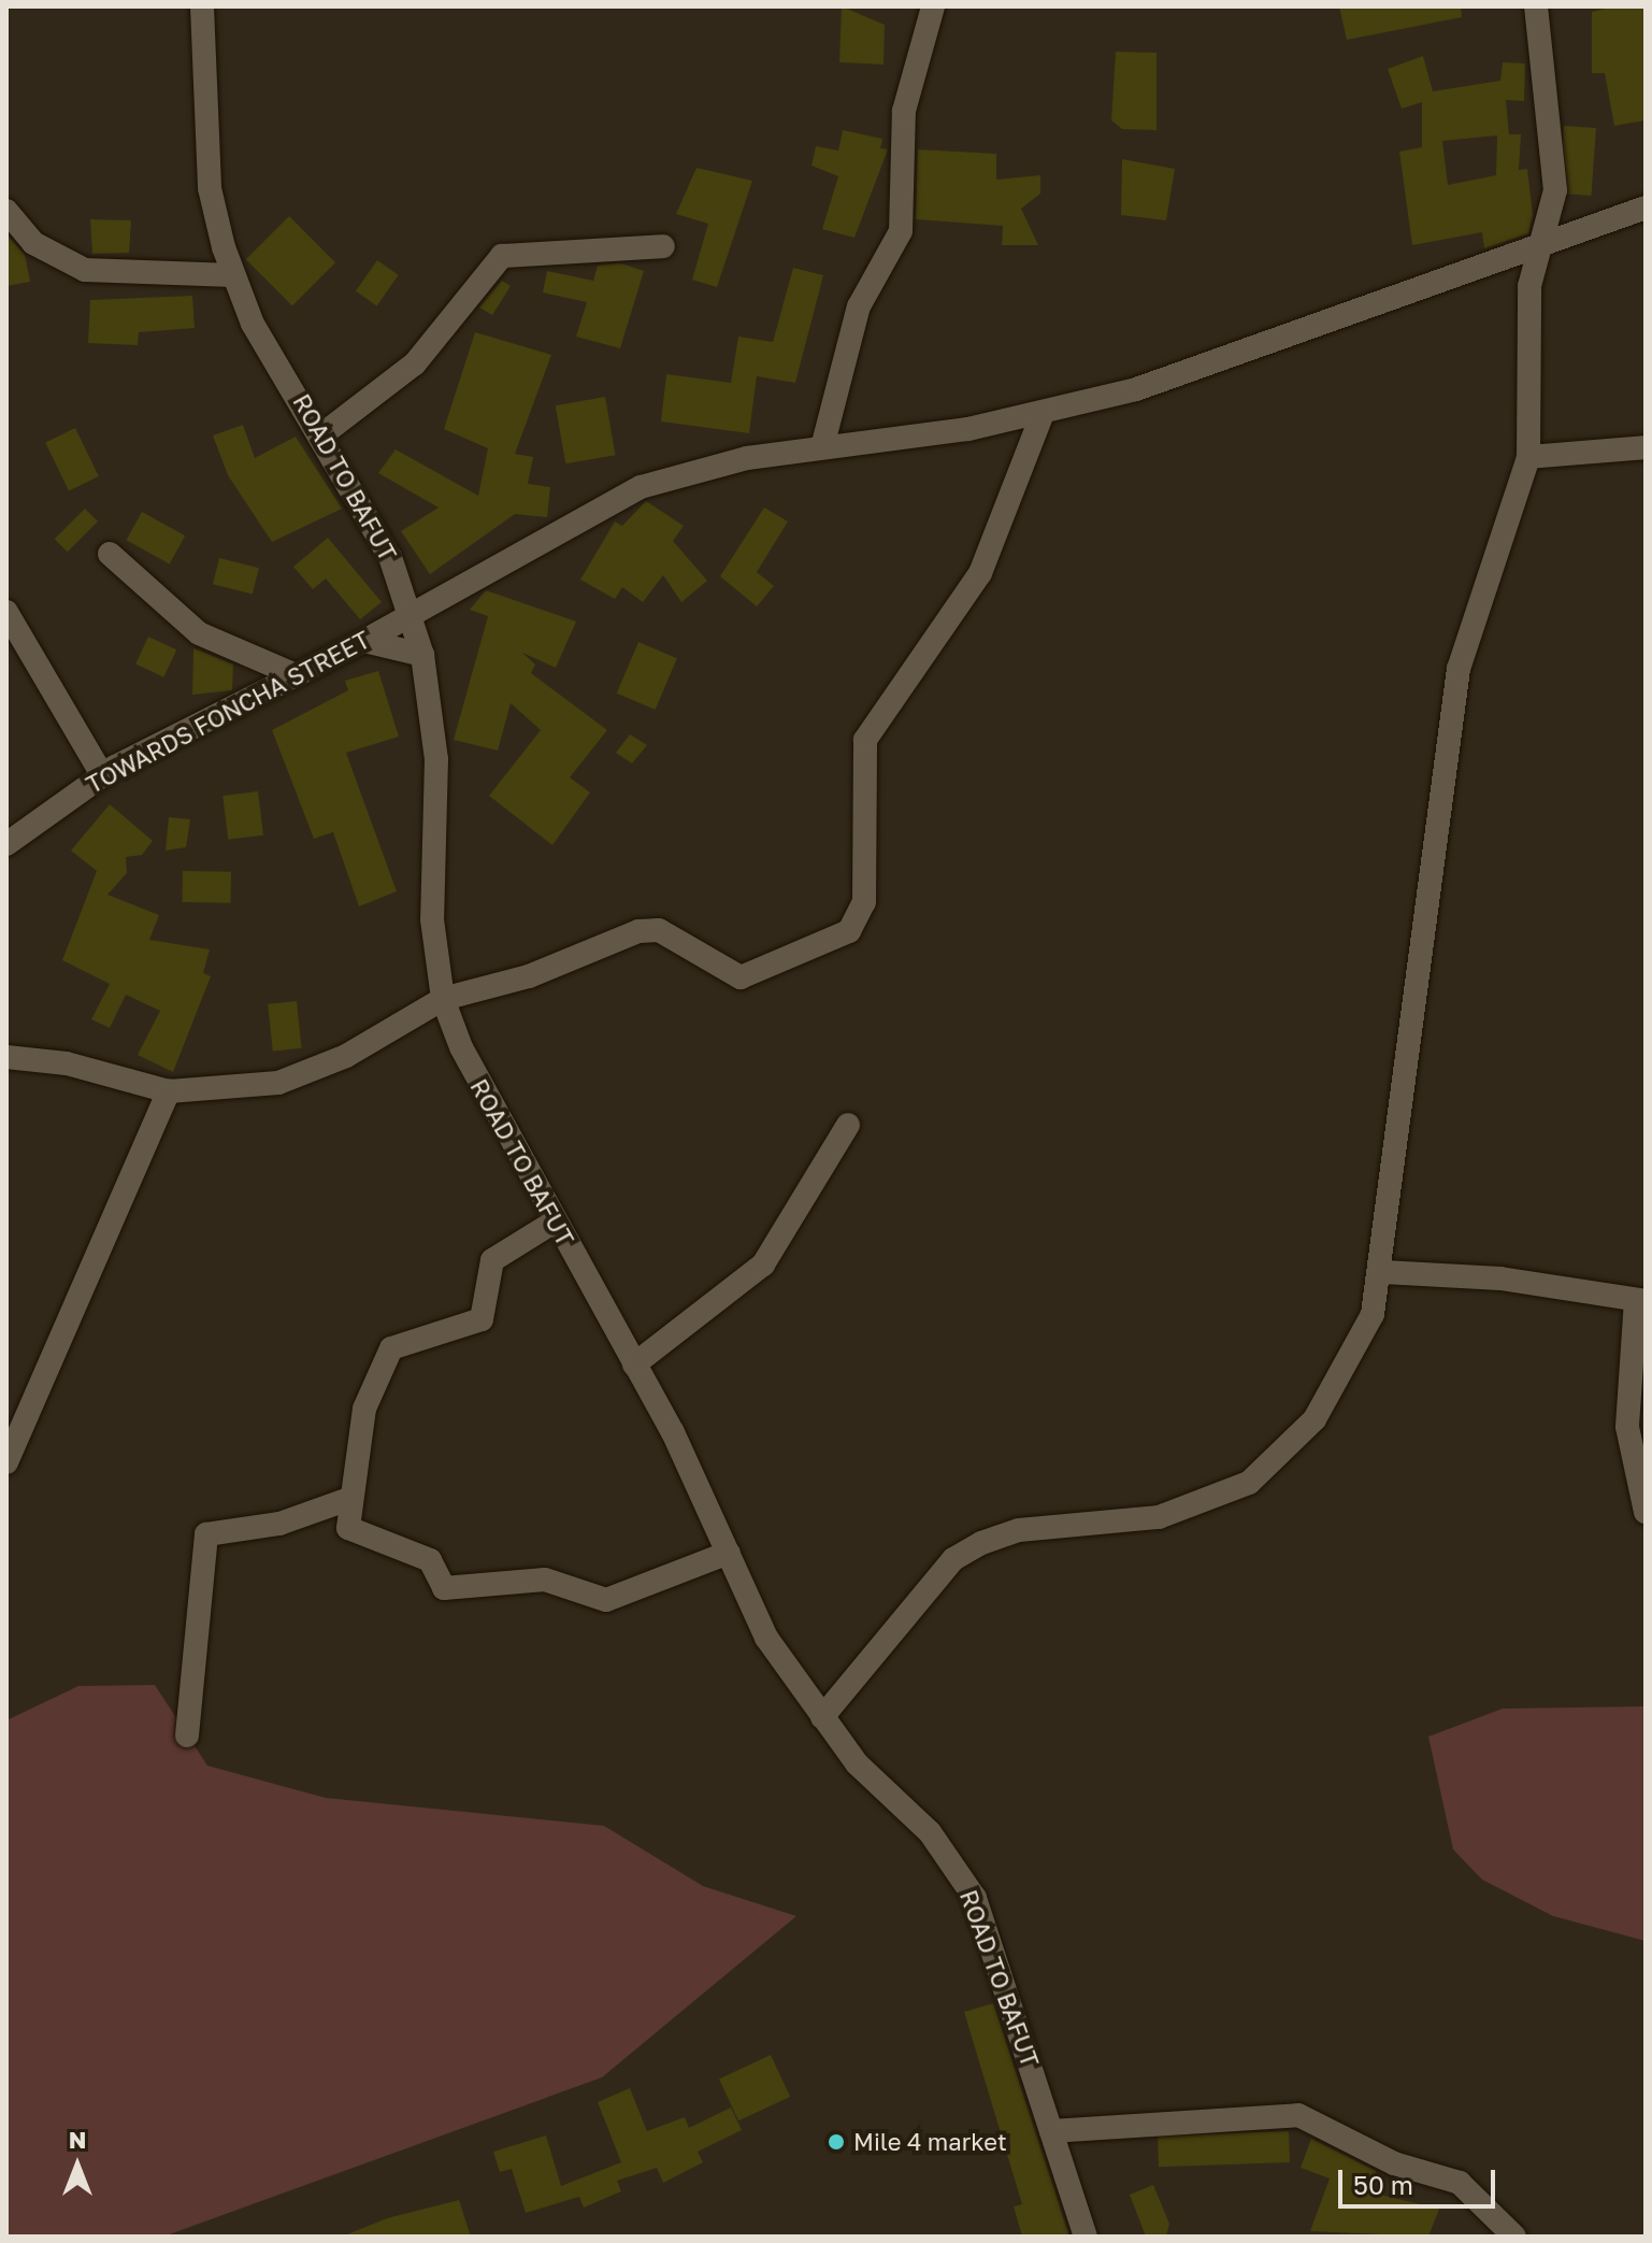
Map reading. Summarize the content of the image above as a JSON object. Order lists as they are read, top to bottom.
{
  "streets": {
    "street": ["ROAD TO BAFUT", "TOWARDS FONCHA STREET"]
  },
  "crossings": [
    ["ROAD TO BAFUT", "TOWARDS FONCHA STREET"]
  ],
  "places": ["Mile 4 market"],
  "scale_bar": "50 m",
  "north": "top"
}
